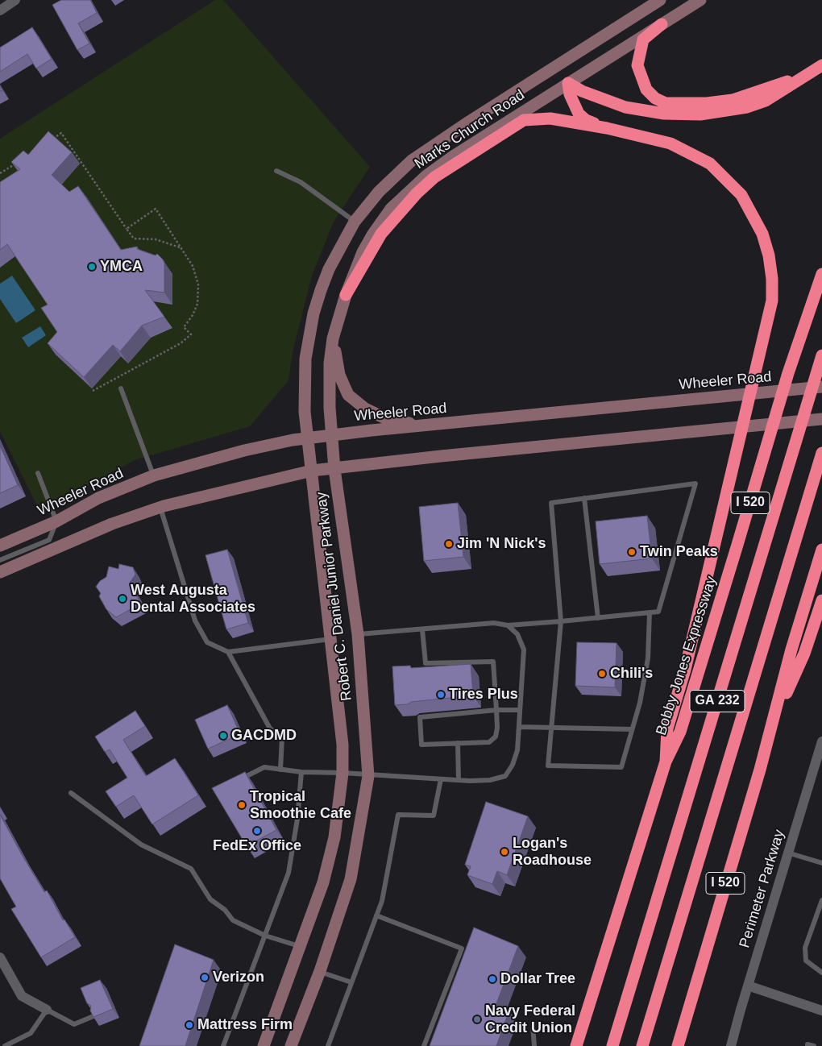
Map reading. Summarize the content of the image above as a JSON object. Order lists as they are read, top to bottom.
{
  "streets": {
    "highway": ["I 520", "Bobby Jones Expressway", "GA 232"],
    "street": [
      "Marks Church Road",
      "Wheeler Road",
      "Robert C. Daniel Junior Parkway",
      "Perimeter Parkway"
    ]
  },
  "crossings": [
    ["Marks Church Road", "Wheeler Road"],
    ["Marks Church Road", "Robert C. Daniel Junior Parkway"]
  ],
  "places": [
    "YMCA",
    "Jim 'N Nick's",
    "Twin Peaks",
    "West Augusta Dental Associates",
    "Chili's",
    "Tires Plus",
    "GACDMD",
    "Tropical Smoothie Cafe",
    "FedEx Office",
    "Logan's Roadhouse",
    "Verizon",
    "Dollar Tree",
    "Navy Federal Credit Union",
    "Mattress Firm"
  ]
}
